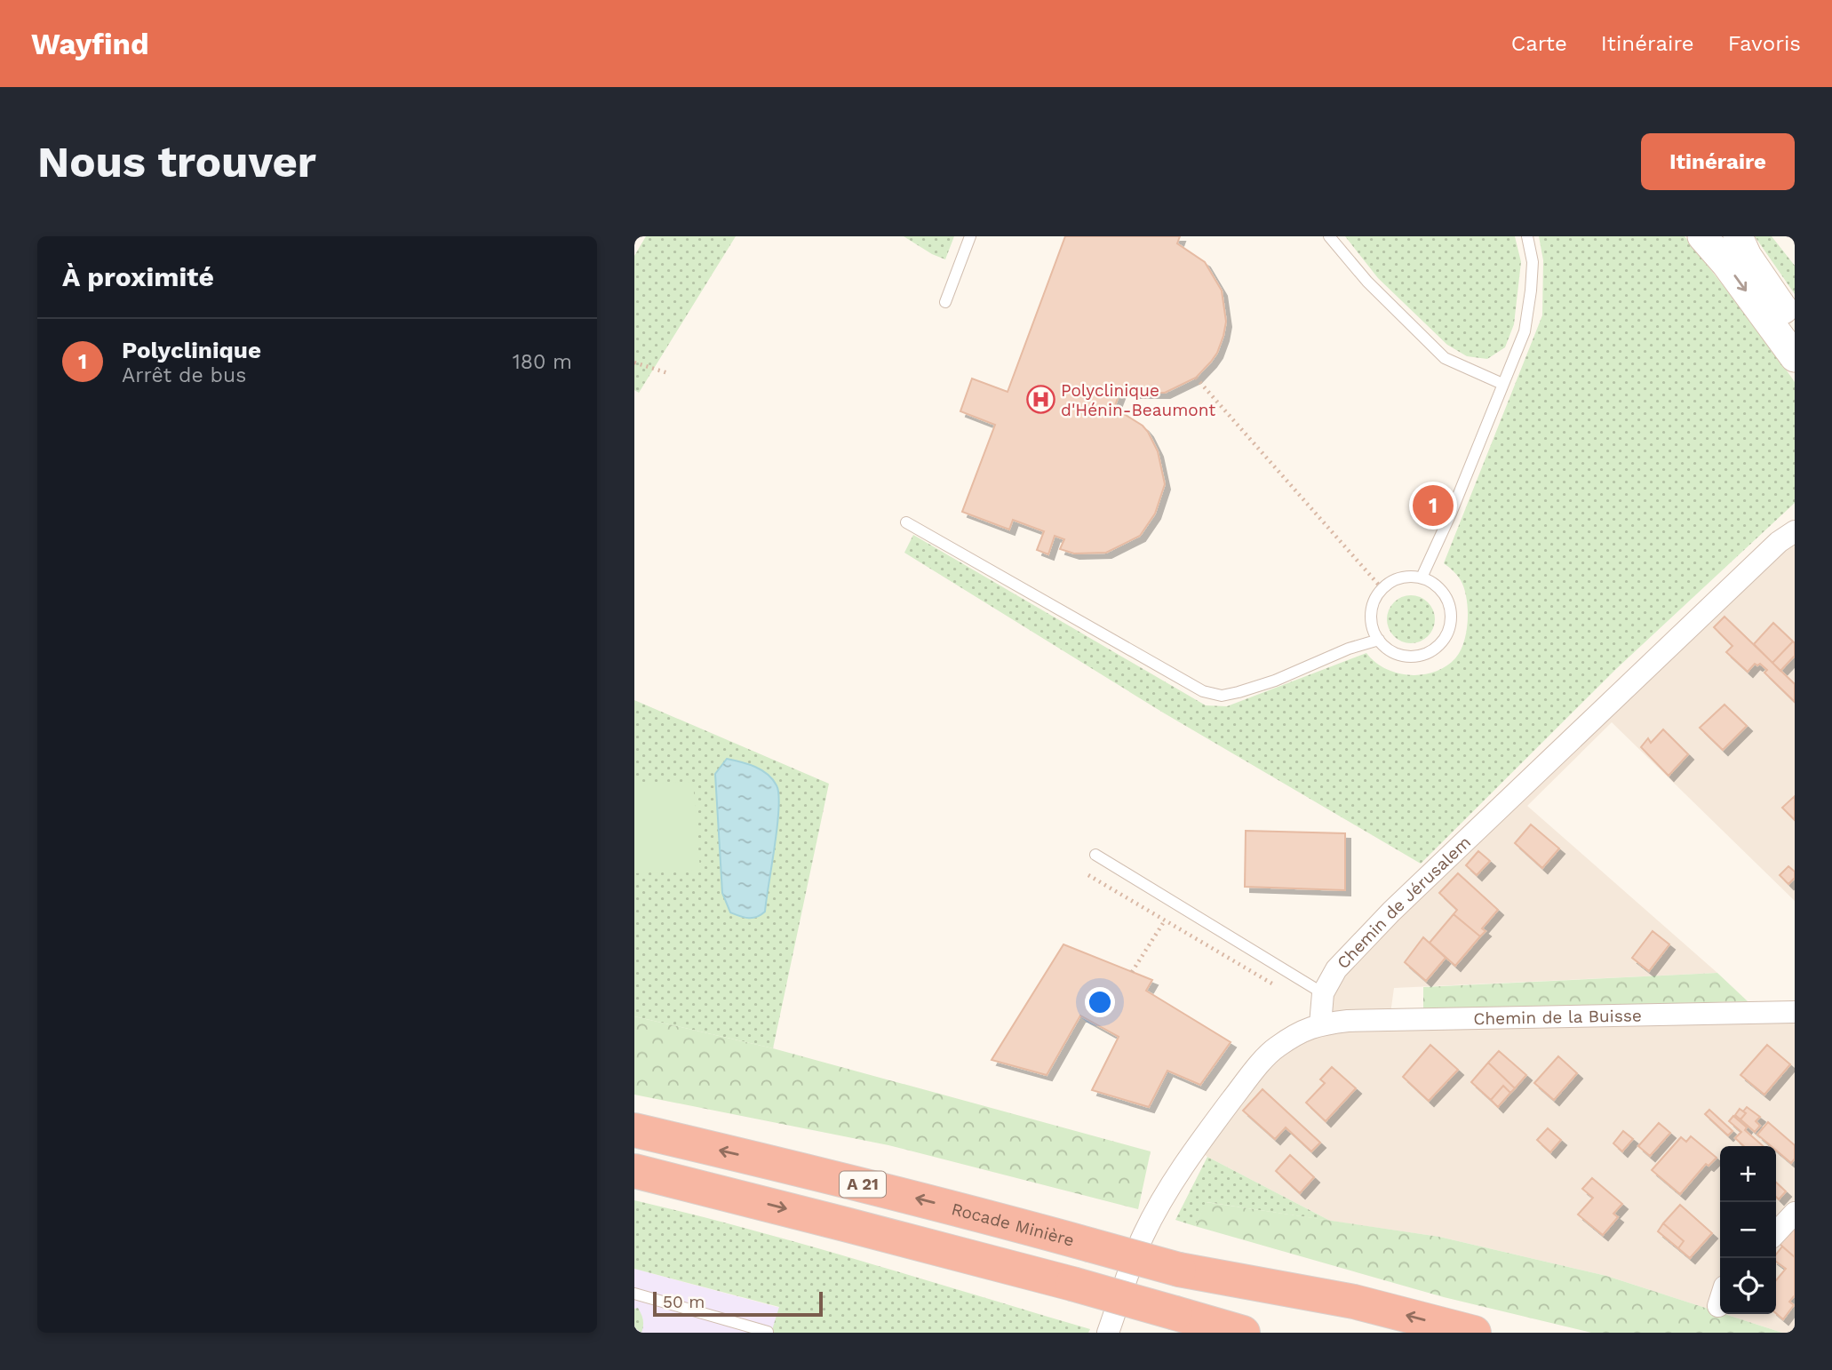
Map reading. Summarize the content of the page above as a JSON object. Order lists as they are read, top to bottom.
{
  "streets": {
    "highway": ["A 21", "Rocade Minière"],
    "street": ["Chemin de Jérusalem", "Chemin de la Buisse"]
  },
  "crossings": [
    ["Chemin de Jérusalem", "Chemin de la Buisse"]
  ],
  "places": {
    "hospital": ["Polyclinique d'Hénin-Beaumont"]
  },
  "scale_bar": "50 m",
  "page": {
    "header": "Wayfind",
    "nav": ["Carte", "Itinéraire", "Favoris"],
    "buttons": "Itinéraire",
    "title": "Nous trouver",
    "heading": "À proximité",
    "list": [
      {
        "mark": "1",
        "name": "Polyclinique",
        "note": "Arrêt de bus",
        "value": "180 m"
      }
    ],
    "pins": "1",
    "map_buttons": ["+", "−"],
    "scale": "50 m"
  }
}
